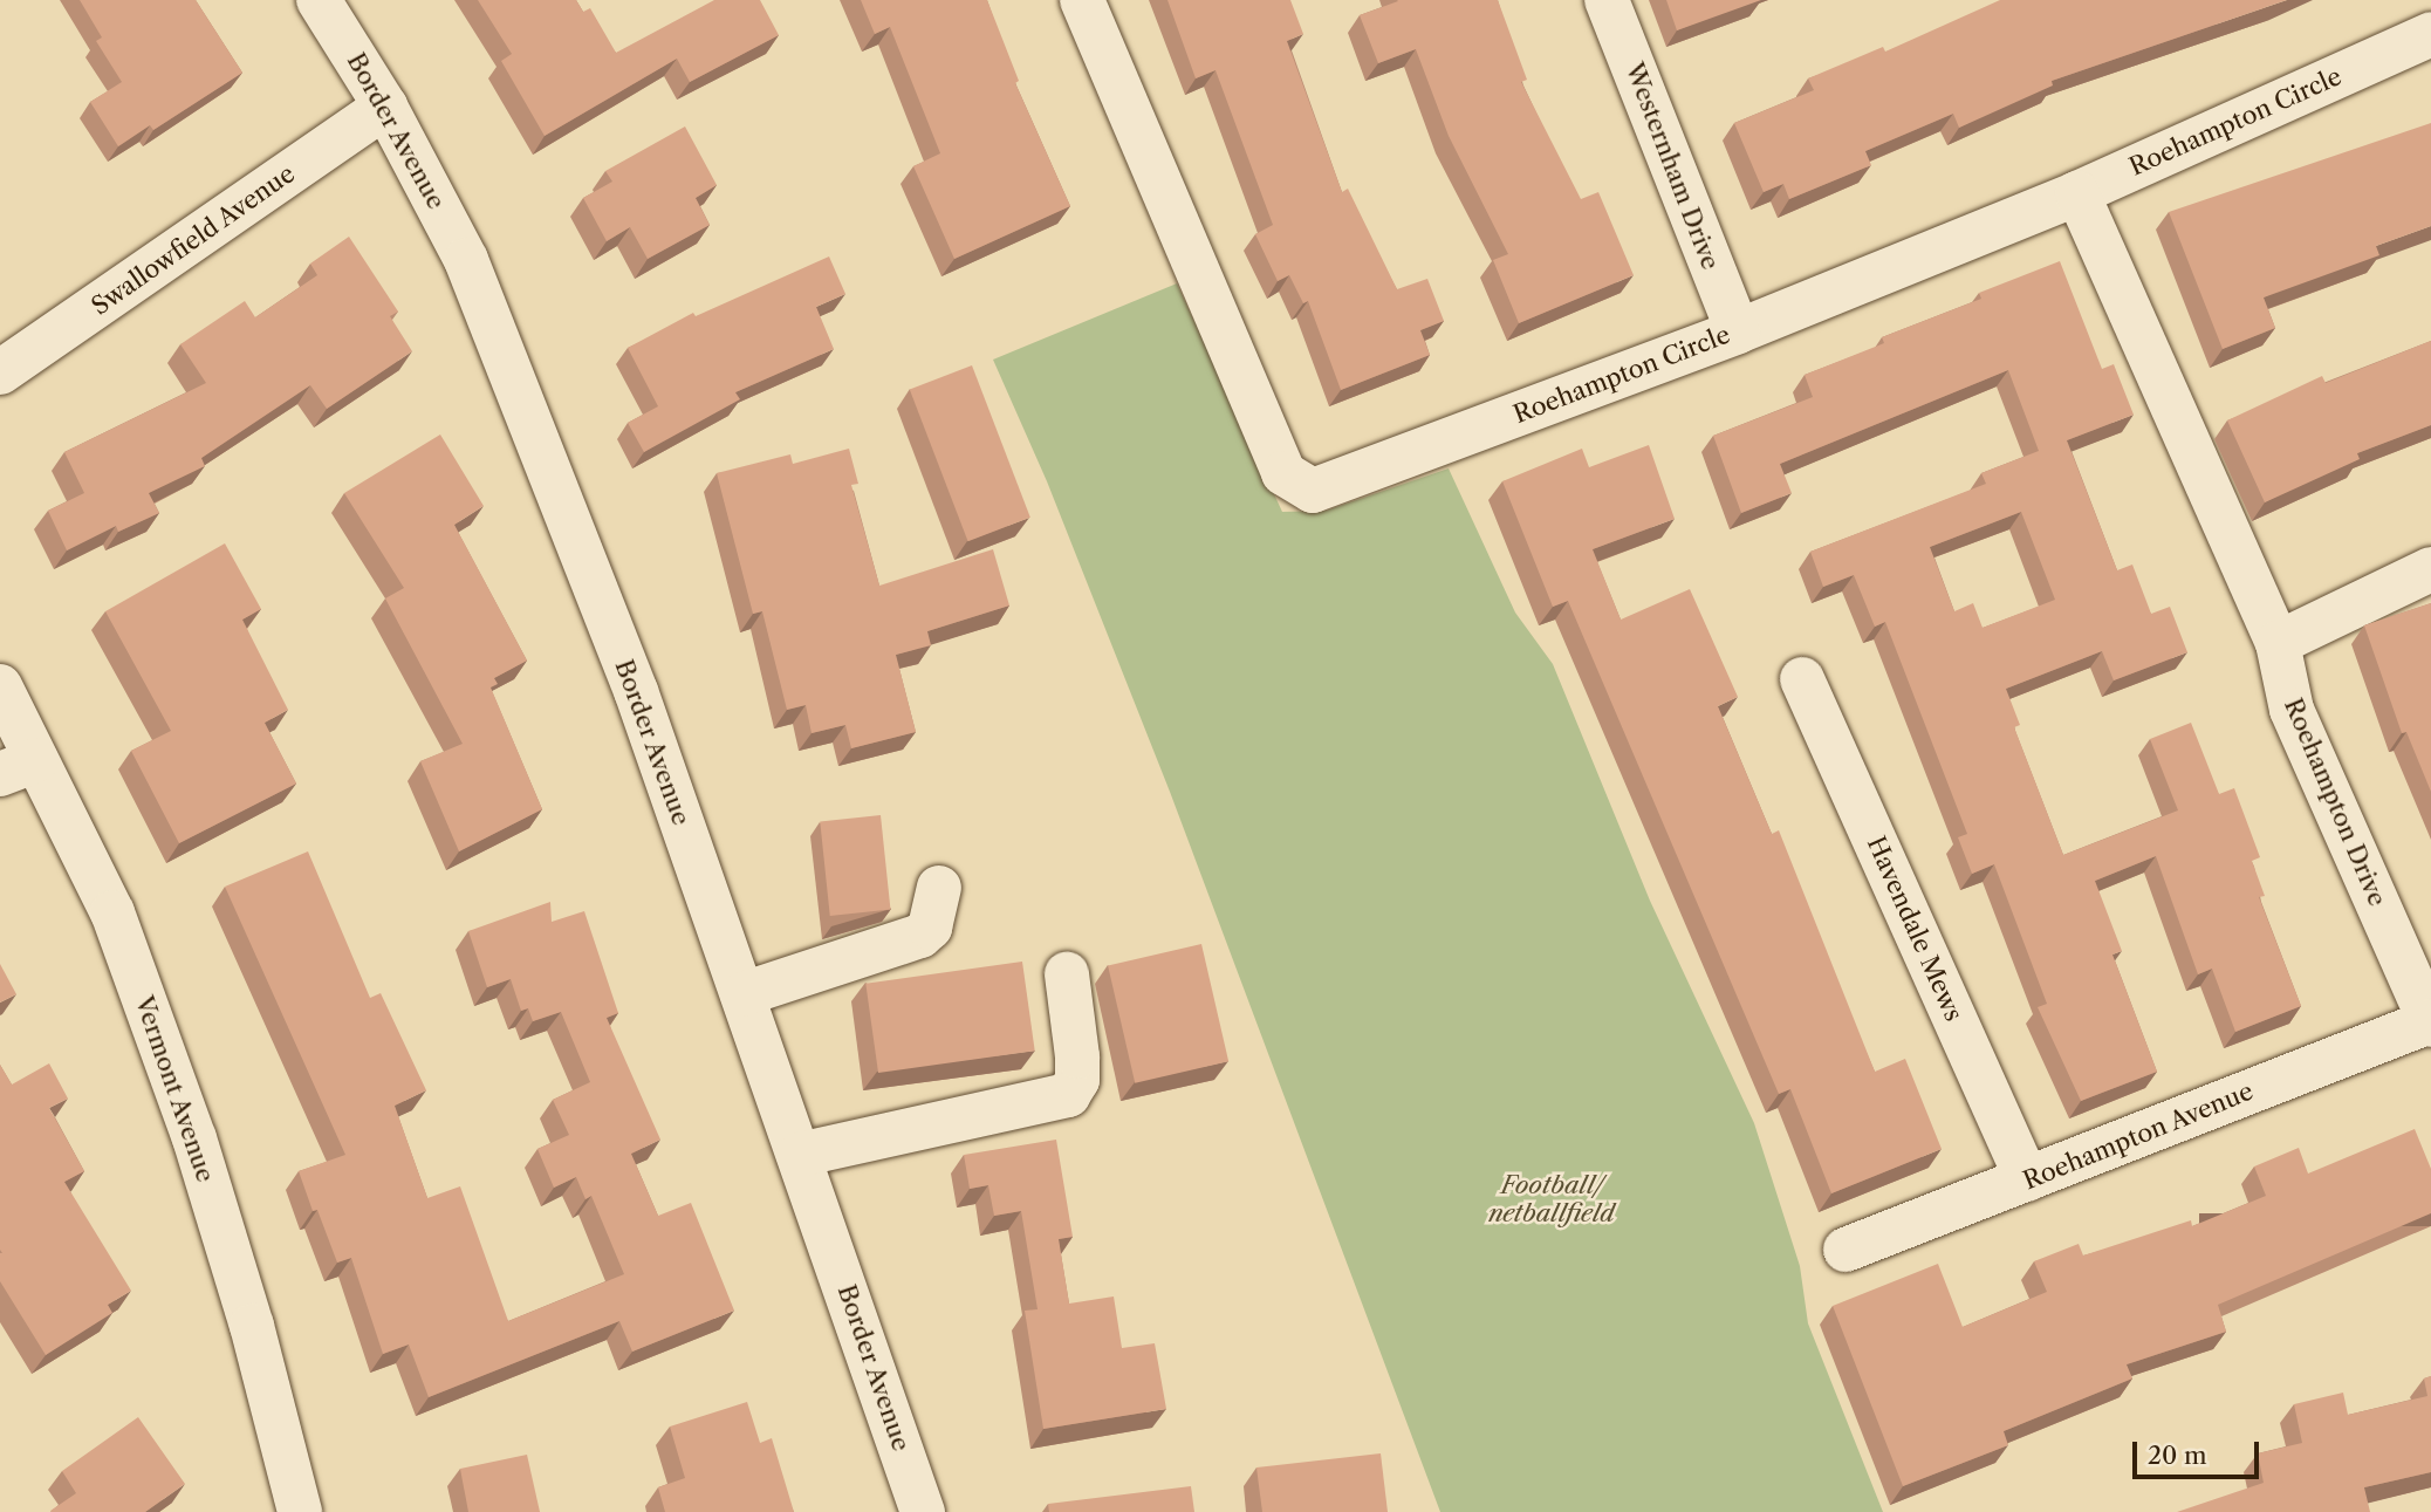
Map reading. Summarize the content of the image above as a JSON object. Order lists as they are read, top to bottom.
{
  "streets": {
    "street": [
      "Roehampton Circle",
      "Border Avenue",
      "Westernham Drive",
      "Swallowfield Avenue",
      "Roehampton Drive",
      "Havendale Mews",
      "Vermont Avenue",
      "Roehampton Avenue"
    ]
  },
  "crossings": [
    ["Roehampton Circle", "Westernham Drive"],
    ["Roehampton Circle", "Roehampton Drive"],
    ["Border Avenue", "Swallowfield Avenue"],
    ["Roehampton Drive", "Roehampton Avenue"],
    ["Havendale Mews", "Roehampton Avenue"]
  ],
  "parks": ["Football/ netballfield"],
  "scale_bar": "20 m"
}
